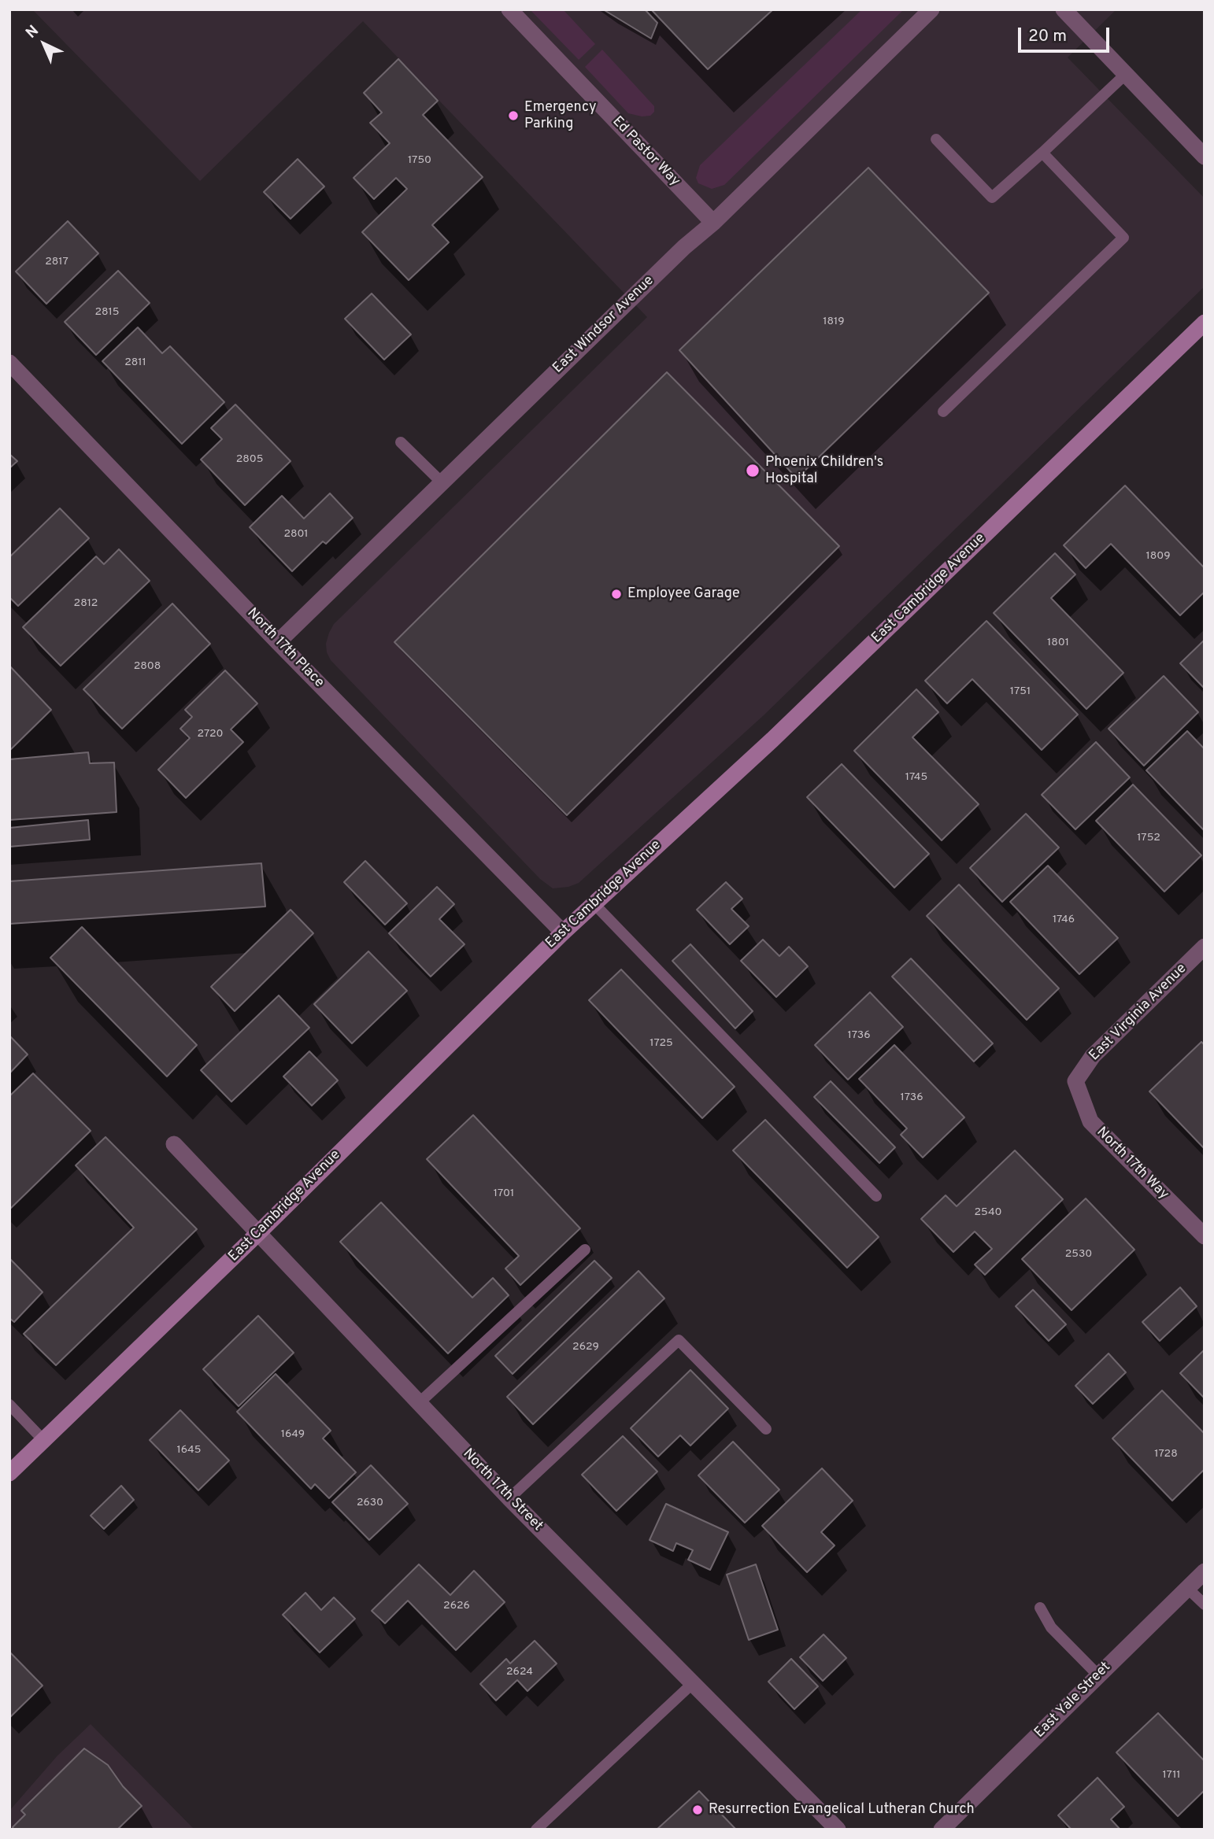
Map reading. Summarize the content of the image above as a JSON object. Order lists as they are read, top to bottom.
{
  "streets": {
    "street": [
      "Ed Pastor Way",
      "East Windsor Avenue",
      "East Cambridge Avenue",
      "North 17th Place",
      "East Virginia Avenue",
      "North 17th Way",
      "North 17th Street",
      "East Yale Street"
    ]
  },
  "crossings": [
    ["Ed Pastor Way", "East Windsor Avenue"],
    ["East Windsor Avenue", "North 17th Place"],
    ["East Cambridge Avenue", "North 17th Place"],
    ["East Cambridge Avenue", "North 17th Street"],
    ["East Virginia Avenue", "North 17th Way"]
  ],
  "places": [
    "Emergency Parking",
    "Phoenix Children's Hospital",
    "Employee Garage",
    "Resurrection Evangelical Lutheran Church"
  ],
  "house_numbers": [
    "1750",
    "2817",
    "2815",
    "1819",
    "2811",
    "2805",
    "2801",
    "1809",
    "2812",
    "1801",
    "2808",
    "1751",
    "2720",
    "1745",
    "1752",
    "1746",
    "1736",
    "1725",
    "1736",
    "1701",
    "2540",
    "2530",
    "2629",
    "1649",
    "1645",
    "1728",
    "2630",
    "2626",
    "2624",
    "1711"
  ],
  "scale_bar": "20 m",
  "north": "top left"
}
